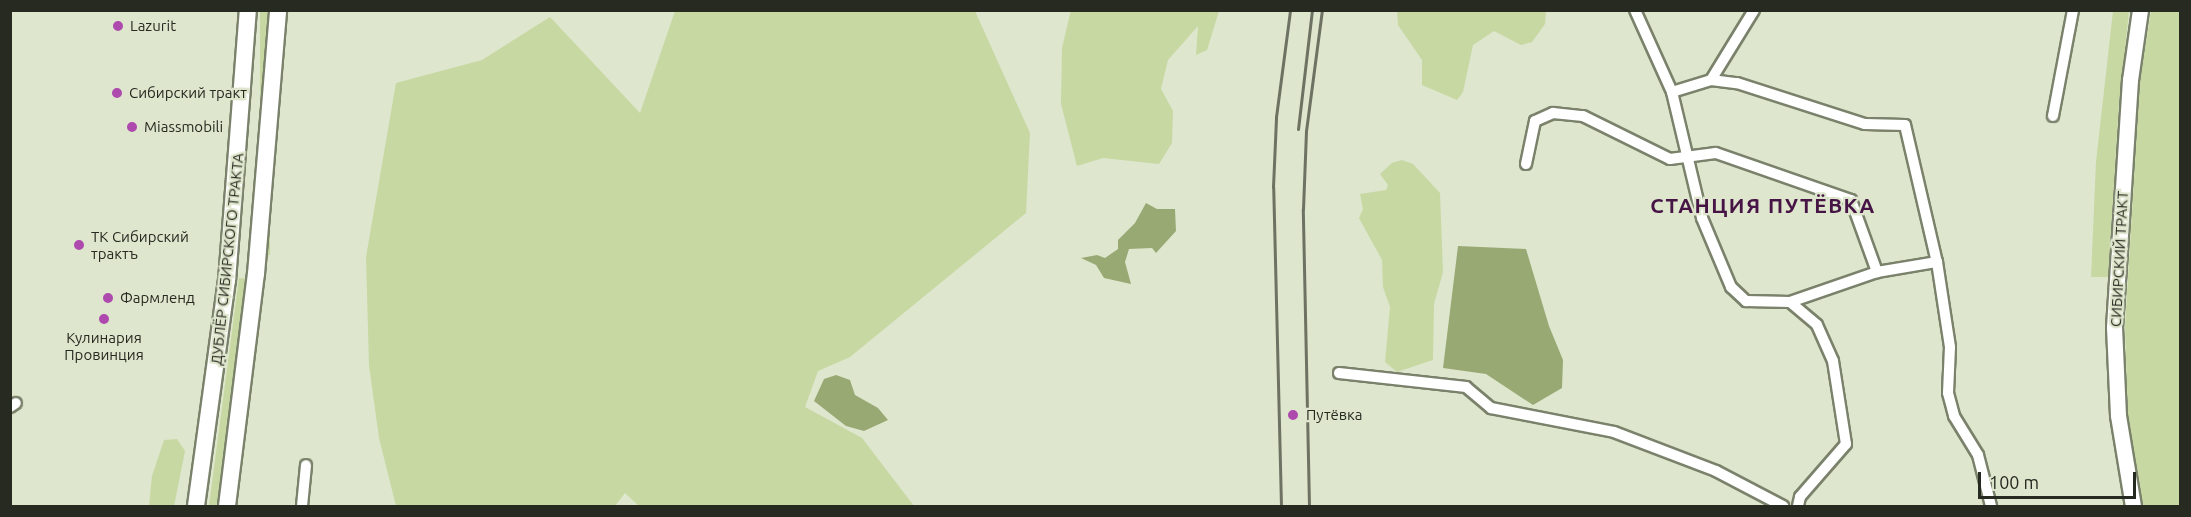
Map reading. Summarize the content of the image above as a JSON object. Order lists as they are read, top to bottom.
{
  "streets": {
    "main road": ["ДУБЛЁР СИБИРСКОГО ТРАКТА", "СИБИРСКИЙ ТРАКТ"]
  },
  "districts": ["СТАНЦИЯ ПУТЁВКА"],
  "places": [
    "Lazurit",
    "Сибирский тракт",
    "Miassmobili",
    "ТК Сибирский трактъ",
    "Фармленд",
    "Кулинария Провинция",
    "Путёвка"
  ],
  "scale_bar": "100 m"
}
